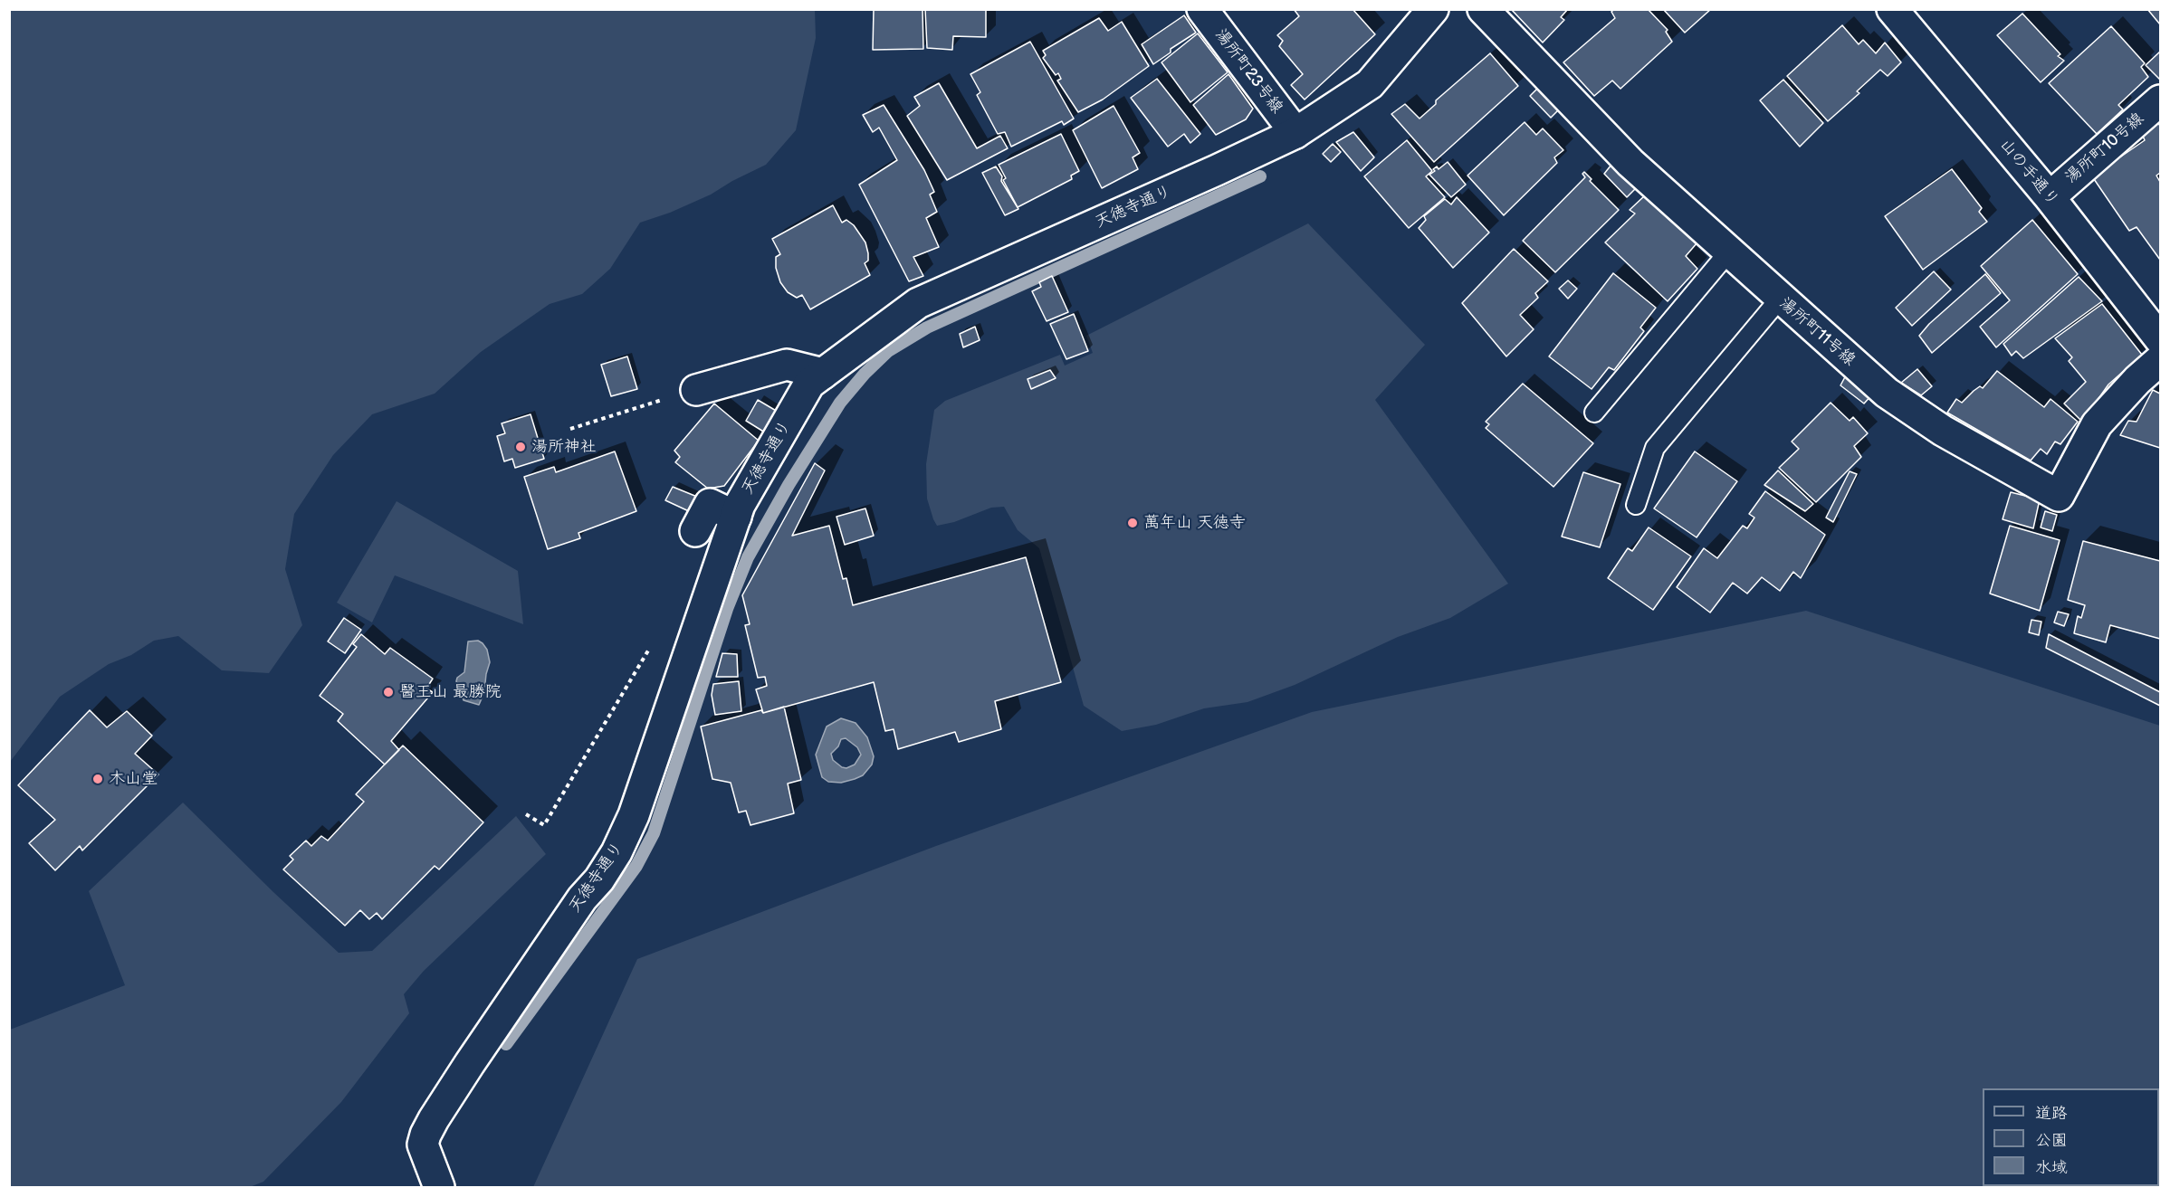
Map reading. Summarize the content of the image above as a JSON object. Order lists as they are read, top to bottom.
{
  "streets": {
    "street": [
      "湯所町23号線",
      "湯所町10号線",
      "山の手通り",
      "天徳寺通り",
      "湯所町11号線"
    ]
  },
  "crossings": [
    ["湯所町23号線", "天徳寺通り"],
    ["湯所町10号線", "山の手通り"]
  ],
  "places": [
    "湯所神社",
    "萬年山 天徳寺",
    "醫王山 最勝院",
    "木山堂"
  ],
  "legend": ["道路", "公園", "水域"]
}
